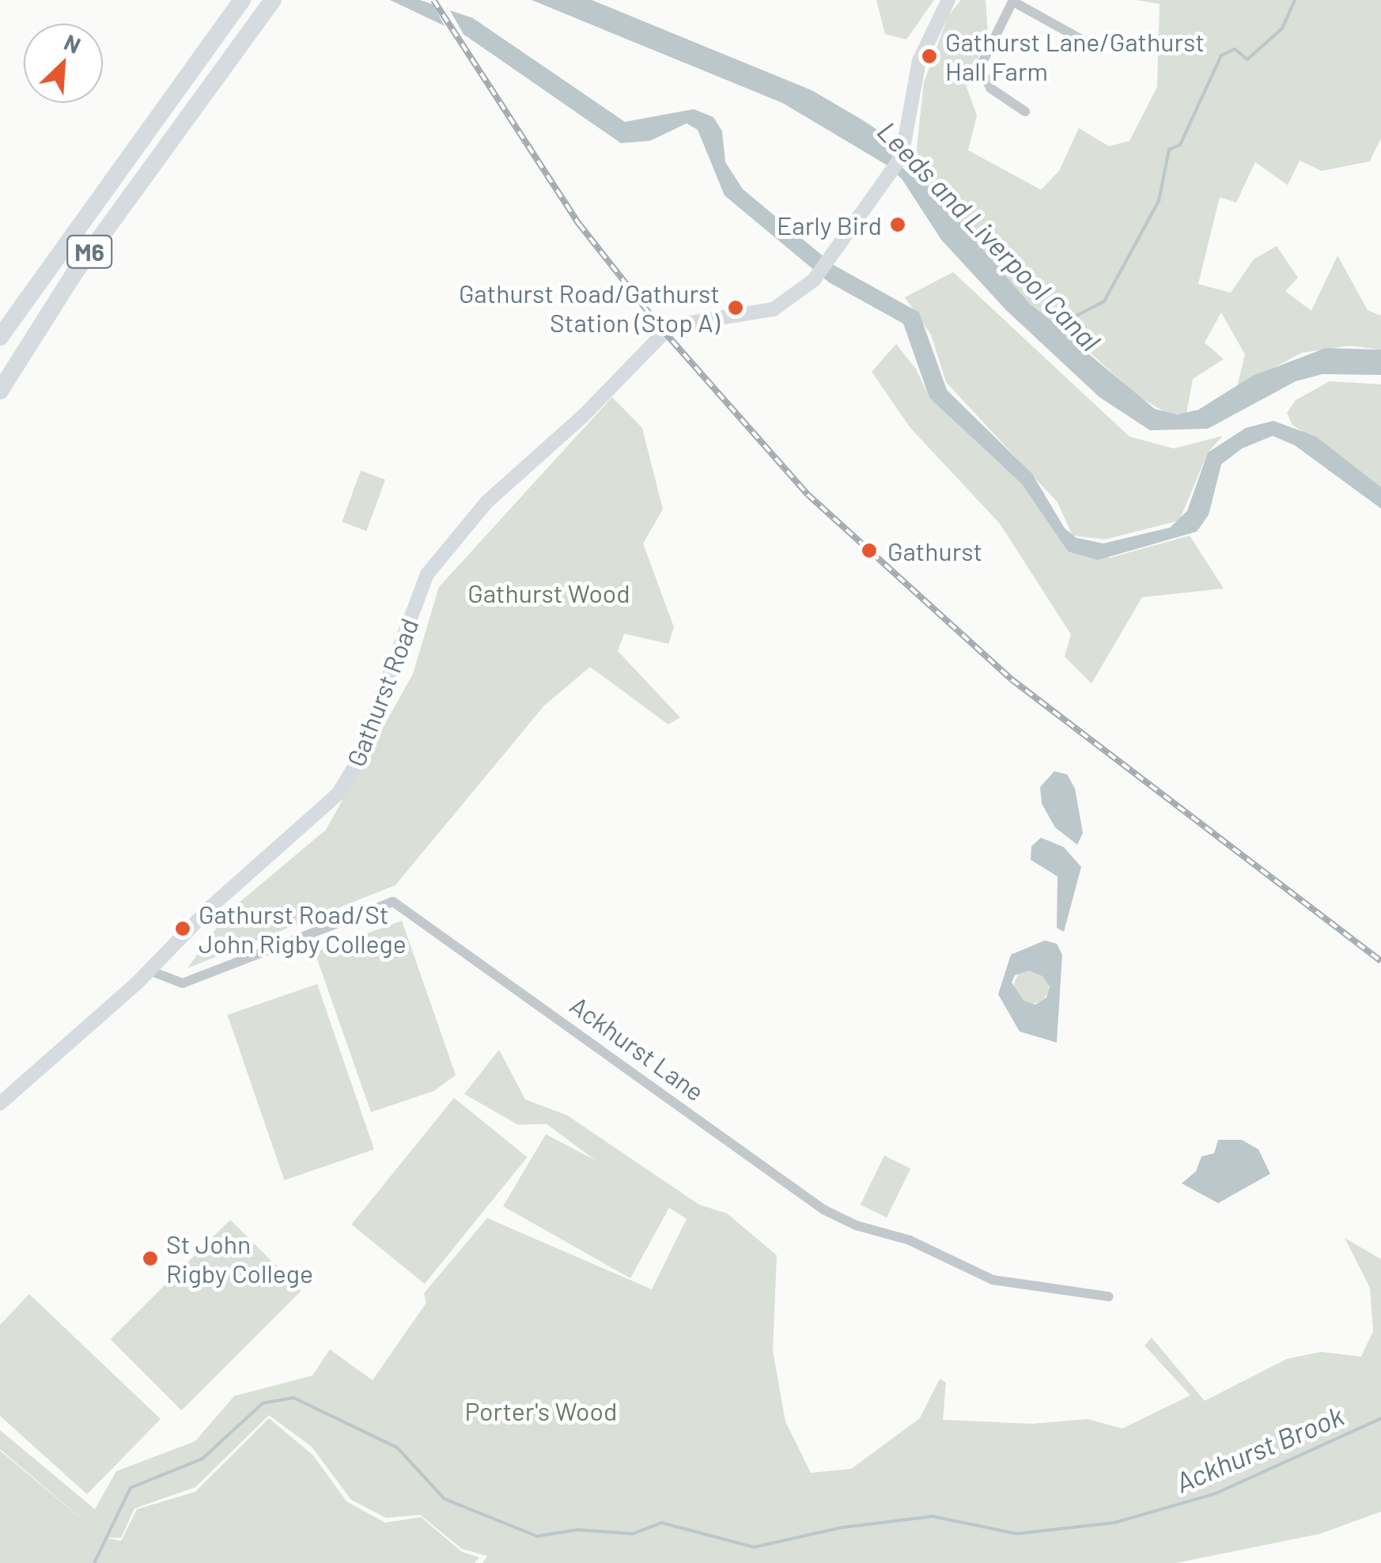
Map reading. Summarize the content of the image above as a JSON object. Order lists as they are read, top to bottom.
{
  "streets": {
    "highway": ["M6"],
    "main road": ["Gathurst Road"],
    "street": ["Ackhurst Lane"]
  },
  "crossings": [
    ["Gathurst Road", "Ackhurst Lane"]
  ],
  "water": ["Leeds and Liverpool Canal", "Ackhurst Brook"],
  "parks": ["Gathurst Wood", "Porter's Wood"],
  "places": [
    "Gathurst Lane/Gathurst Hall Farm",
    "Early Bird",
    "Gathurst Road/Gathurst Station (Stop A)",
    "Gathurst",
    "Gathurst Road/St John Rigby College",
    "St John Rigby College"
  ],
  "north": "top right"
}
